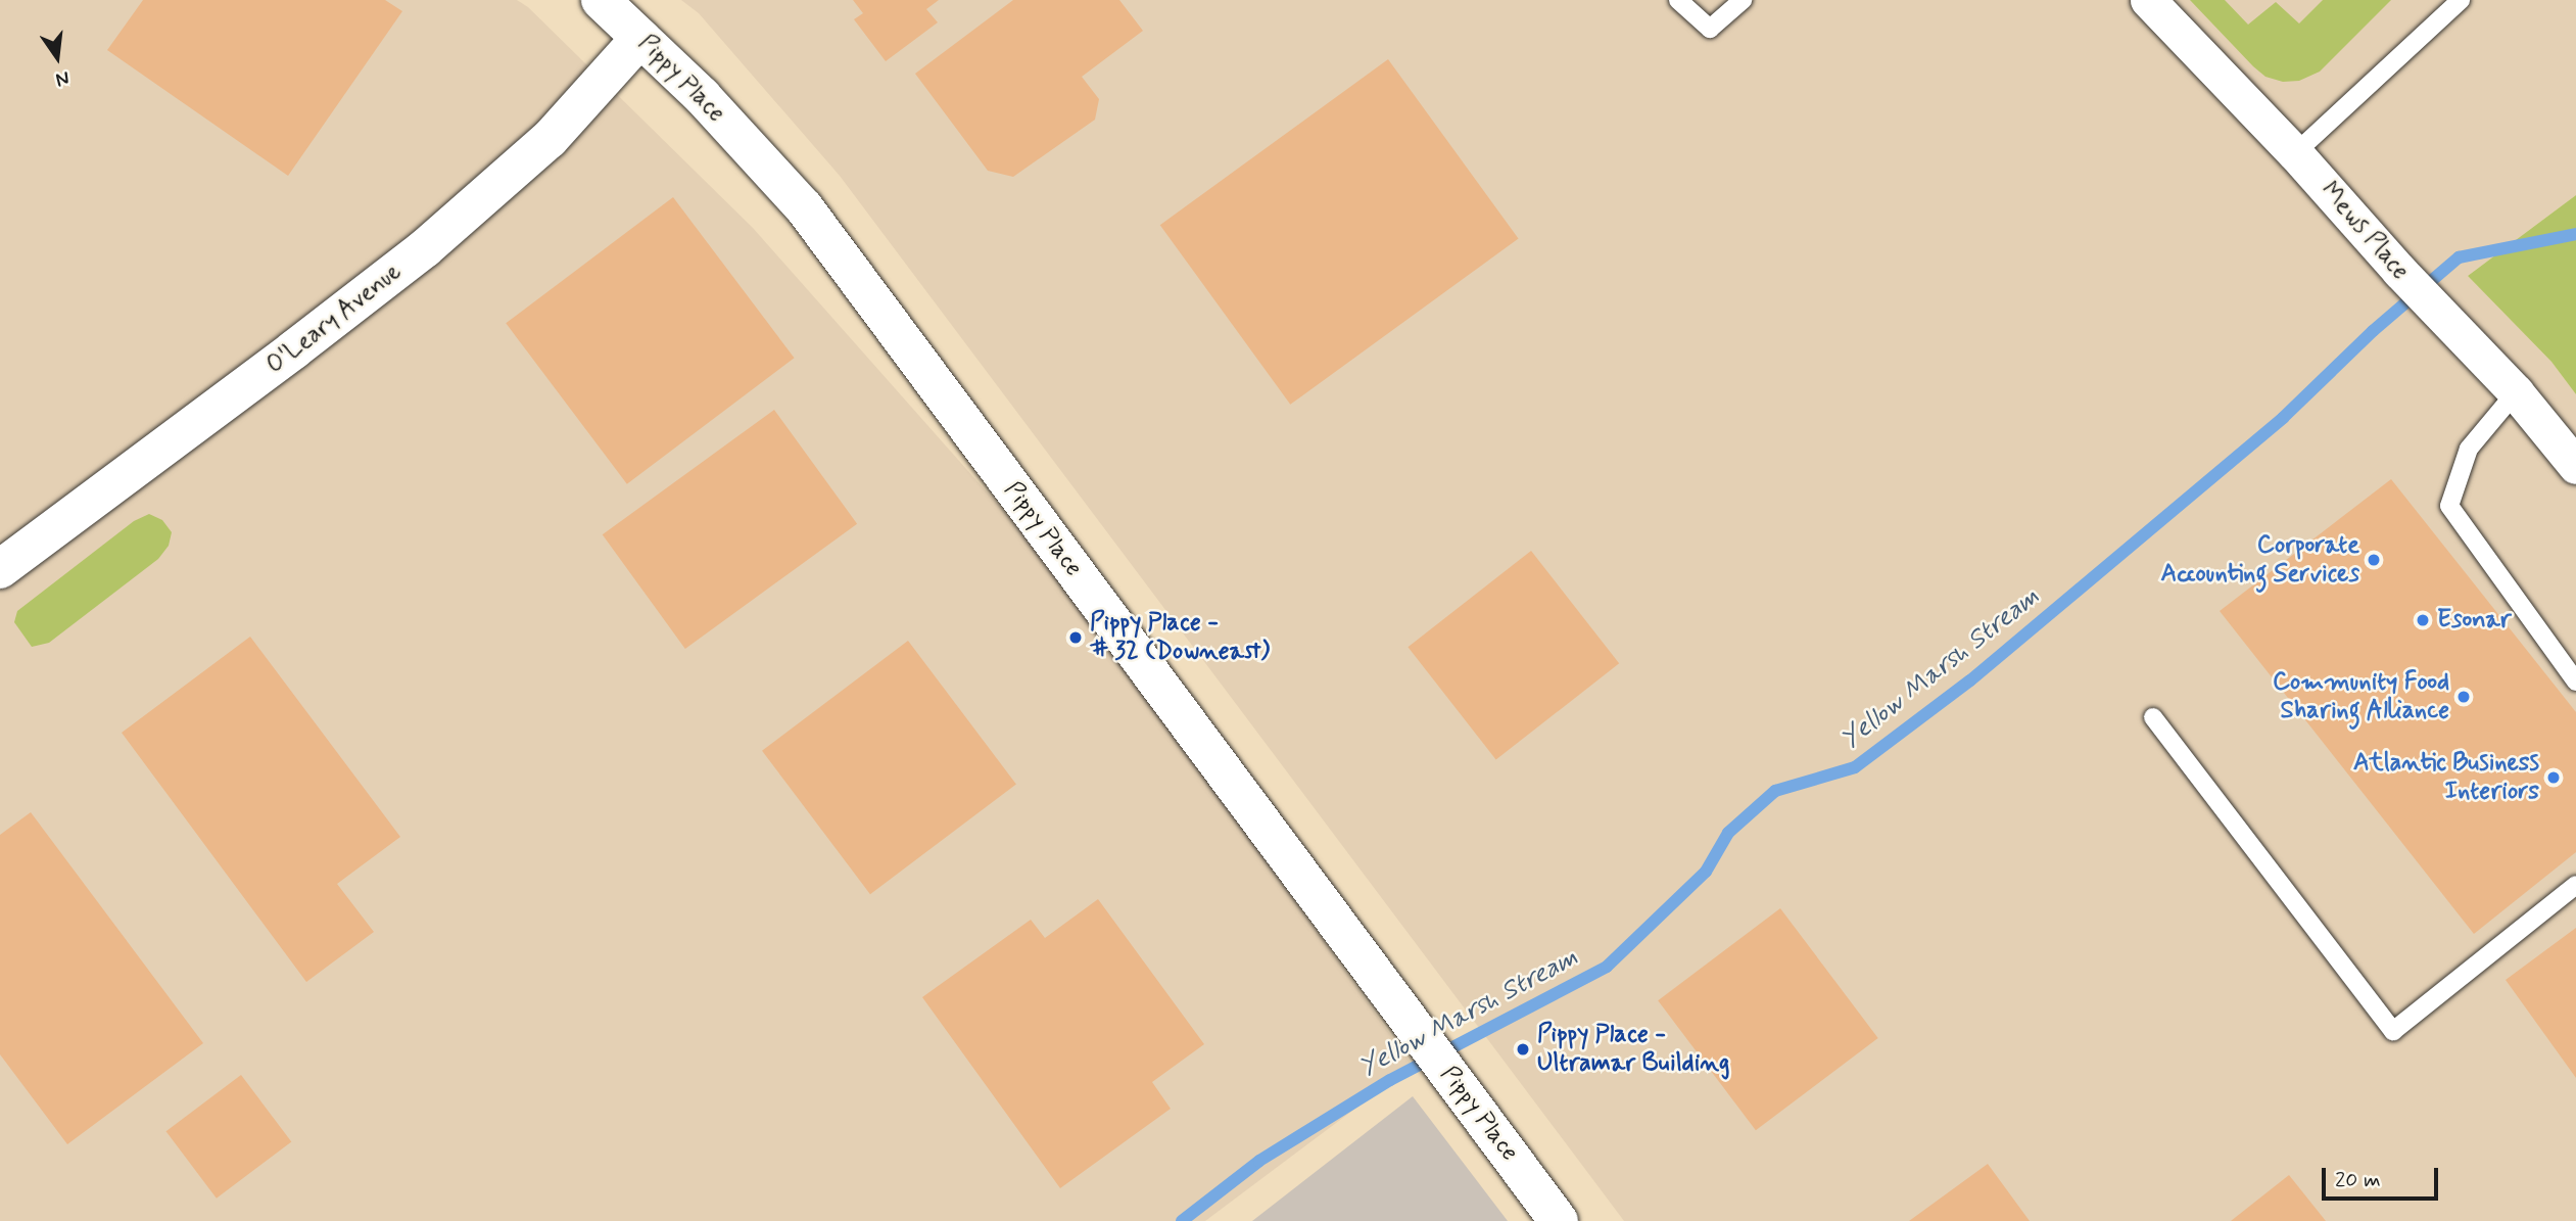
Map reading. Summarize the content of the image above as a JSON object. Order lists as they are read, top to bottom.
{
  "streets": {
    "street": ["Pippy Place", "Mews Place", "O'Leary Avenue"]
  },
  "crossings": [
    ["Pippy Place", "O'Leary Avenue"]
  ],
  "water": ["Yellow Marsh Stream"],
  "places": [
    "Corporate Accounting Services",
    "Esonar",
    "Pippy Place - # 32 (Downeast)",
    "Community Food Sharing Alliance",
    "Atlantic Business Interiors",
    "Pippy Place - Ultramar Building"
  ],
  "scale_bar": "20 m",
  "north": "bottom"
}
